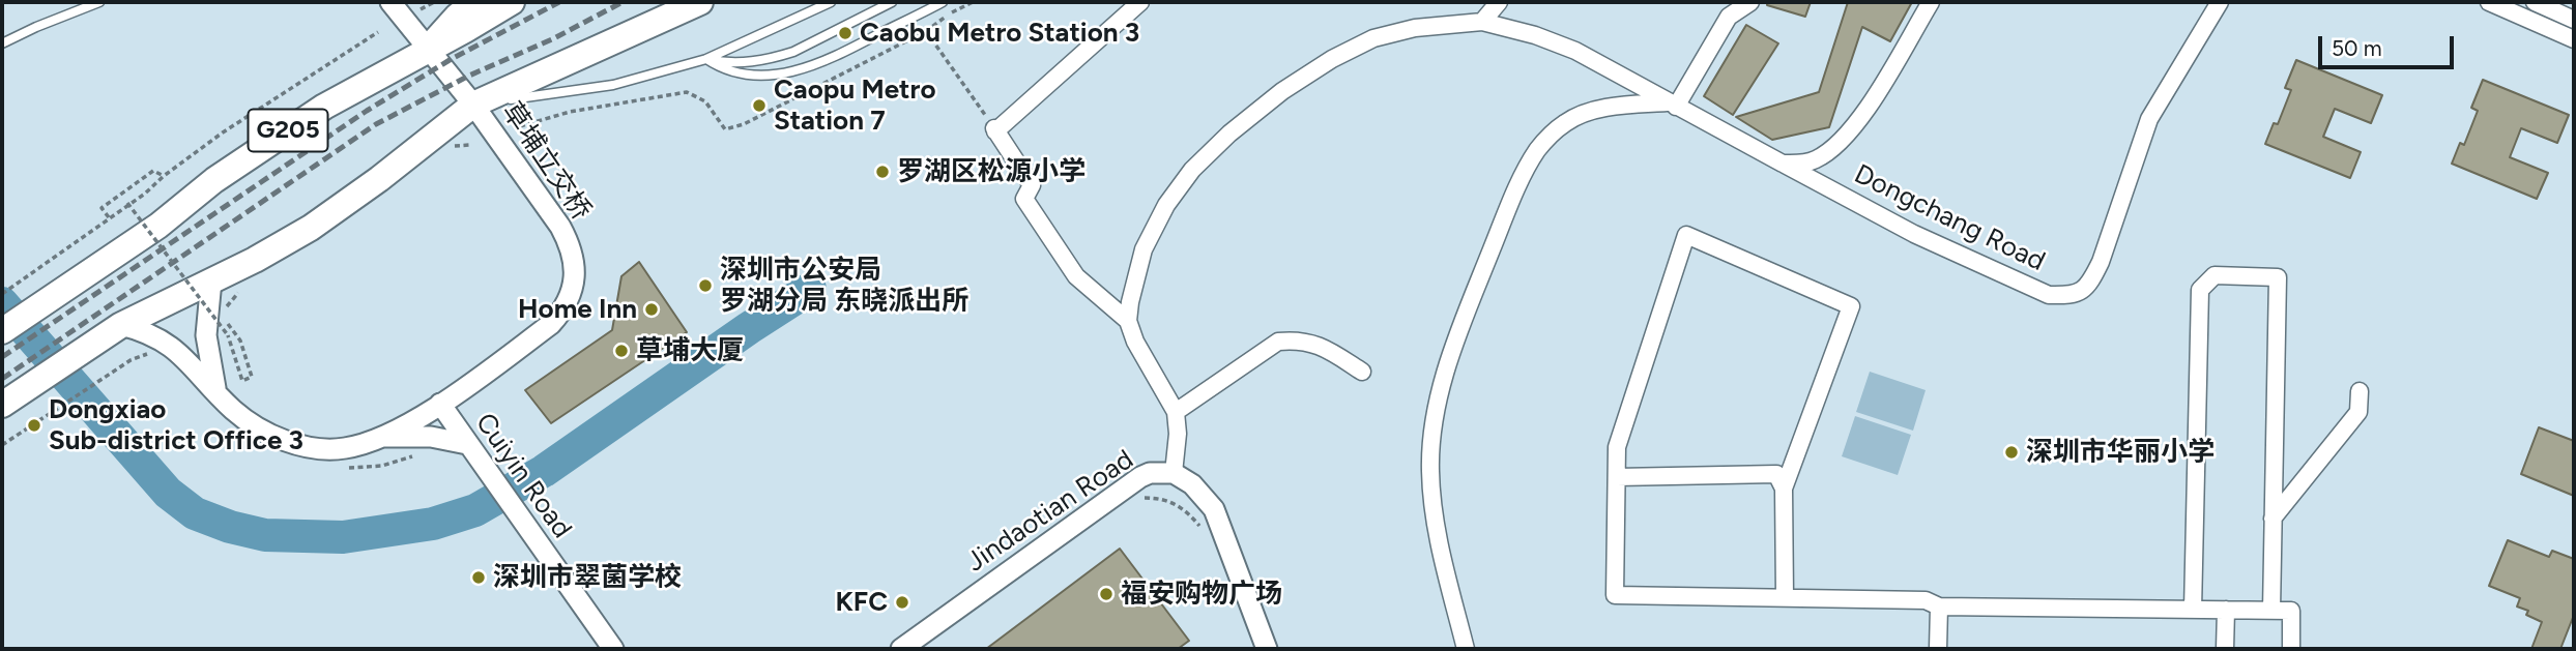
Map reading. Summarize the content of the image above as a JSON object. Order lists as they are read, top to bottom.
{
  "streets": {
    "main road": ["G205"],
    "street": [
      "草埔立交桥",
      "Dongchang Road",
      "Cuiyin Road",
      "Jindaotian Road"
    ]
  },
  "crossings": [
    ["G205", "草埔立交桥"],
    ["草埔立交桥", "Cuiyin Road"]
  ],
  "places": [
    "Caobu Metro Station 3",
    "Caopu Metro Station 7",
    "罗湖区松源小学",
    "深圳市公安局 罗湖分局 东晓派出所",
    "Home Inn",
    "草埔大厦",
    "Dongxiao Sub-district Office 3",
    "深圳市华丽小学",
    "深圳市翠菌学校",
    "福安购物广场",
    "KFC"
  ],
  "scale_bar": "50 m"
}
